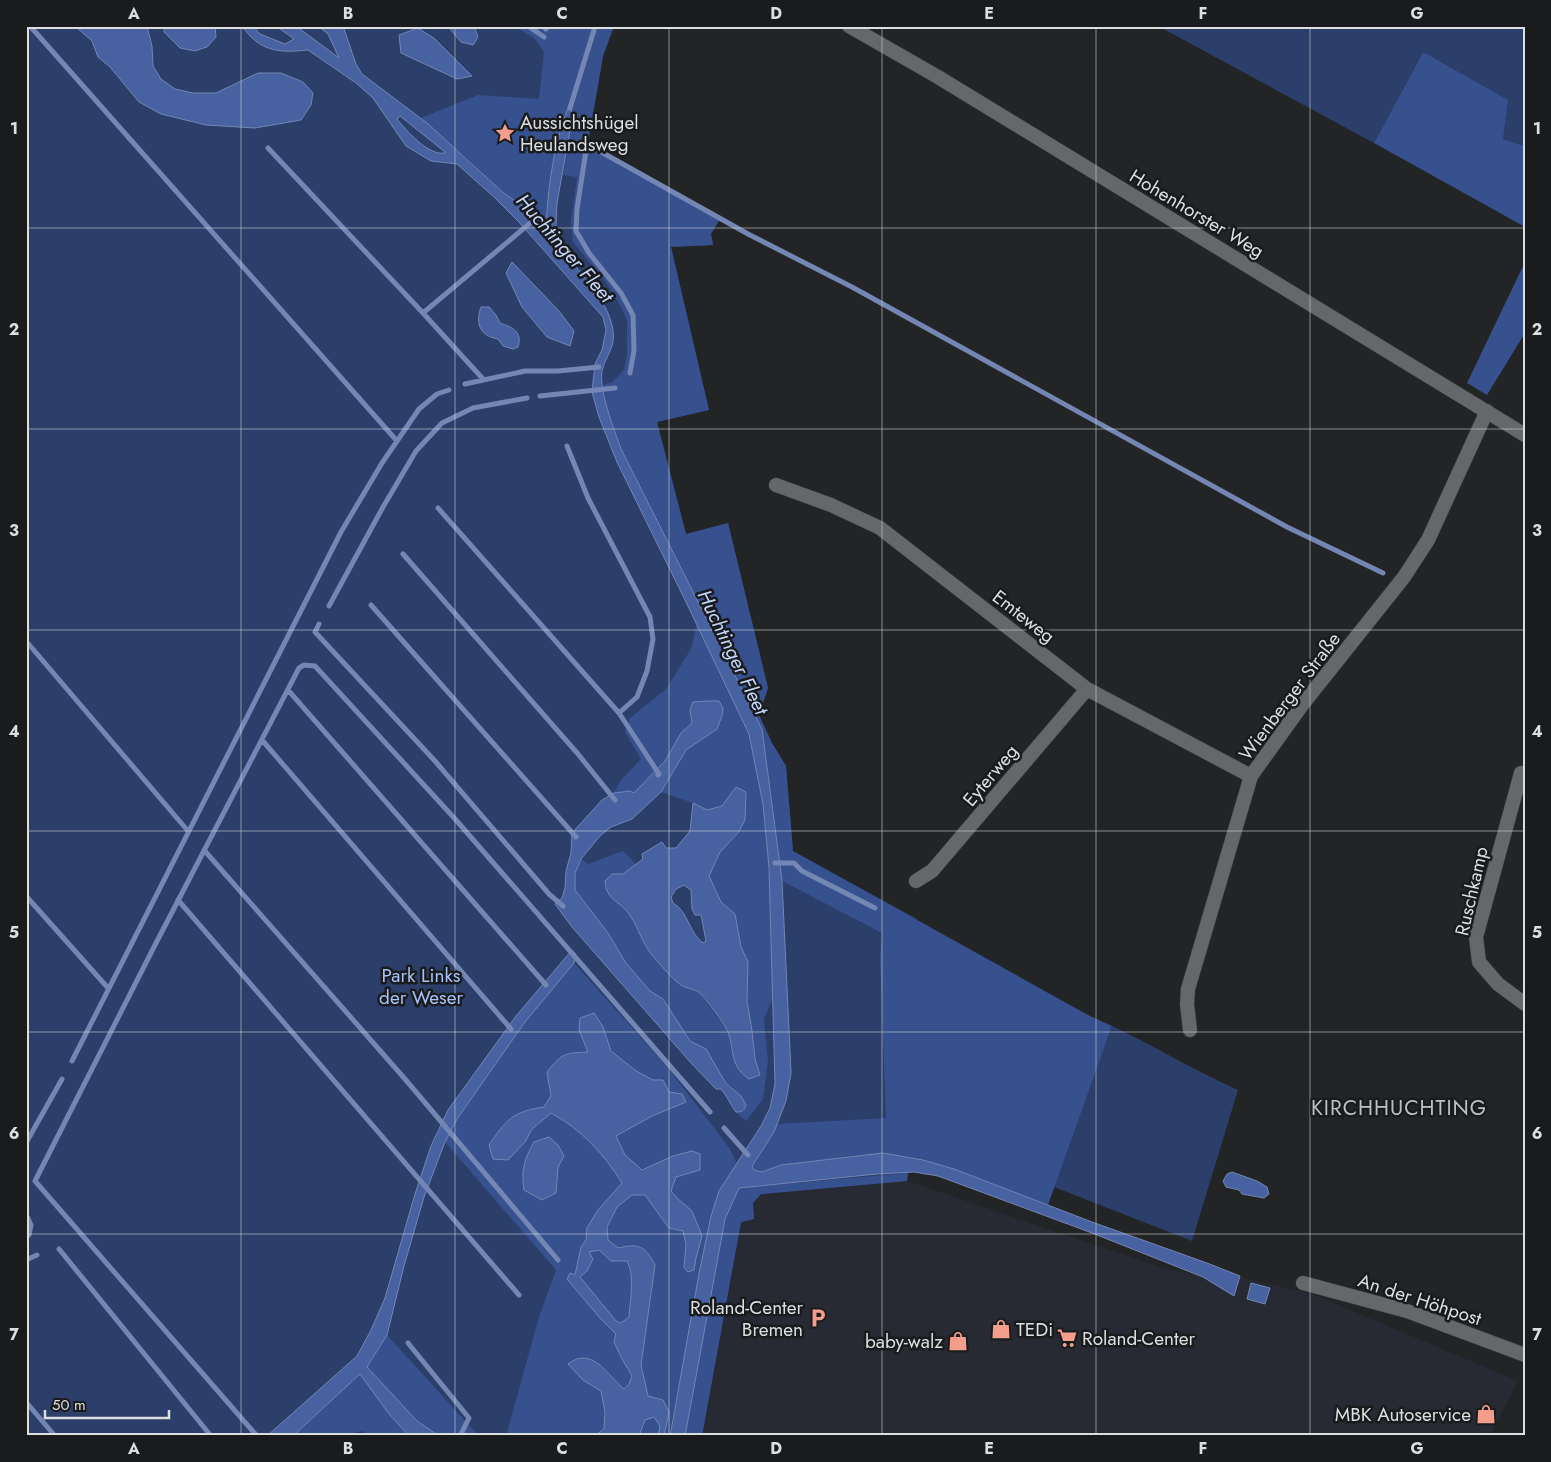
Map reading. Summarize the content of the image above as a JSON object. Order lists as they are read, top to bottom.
{
  "streets": {
    "street": [
      "Hohenhorster Weg",
      "Emteweg",
      "Wienberger Straße",
      "Eyterweg",
      "Ruschkamp",
      "An der Höhpost"
    ]
  },
  "crossings": [
    ["Hohenhorster Weg", "Wienberger Straße"],
    ["Emteweg", "Wienberger Straße"],
    ["Emteweg", "Eyterweg"]
  ],
  "districts": ["KIRCHHUCHTING"],
  "water": ["Huchtinger Fleet"],
  "parks": ["Park Links der Weser"],
  "places": {
    "place": ["Aussichtshügel Heulandsweg"],
    "parking": ["Roland-Center Bremen"],
    "shop": ["TEDi", "baby-walz", "MBK Autoservice"],
    "supermarket": ["Roland-Center"]
  },
  "scale_bar": "50 m",
  "grid": {
    "columns": [
      "A",
      "B",
      "C",
      "D",
      "E",
      "F",
      "G"
    ],
    "rows": [
      "1",
      "2",
      "3",
      "4",
      "5",
      "6",
      "7"
    ]
  }
}
